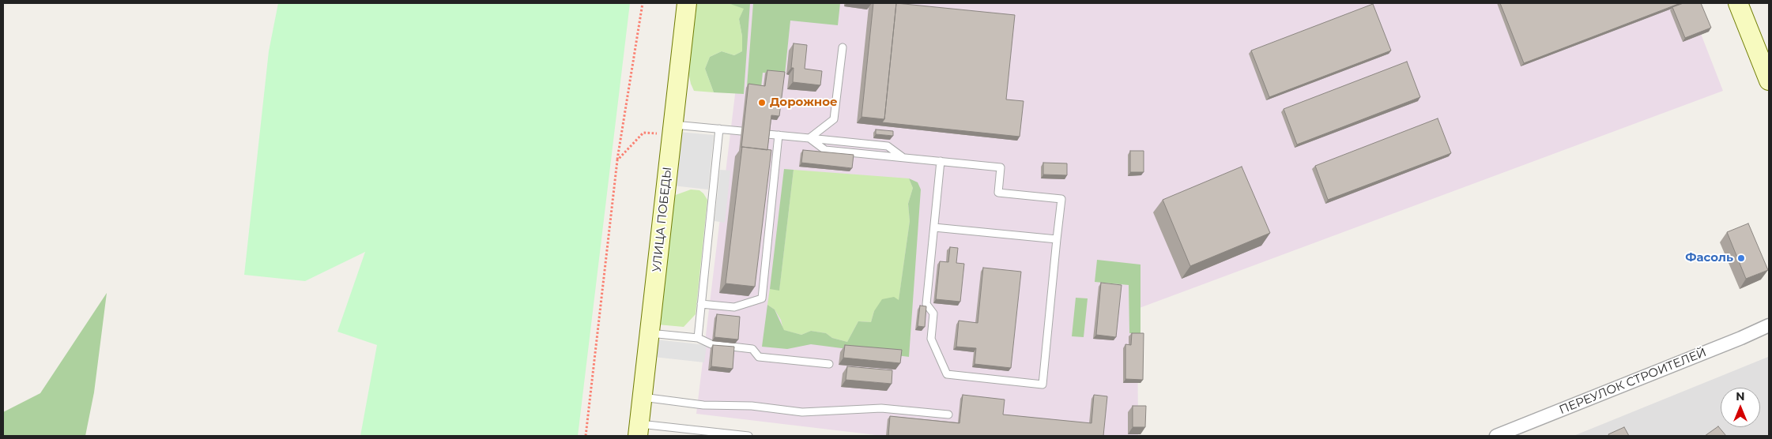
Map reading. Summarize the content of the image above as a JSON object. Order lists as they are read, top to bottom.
{
  "streets": {
    "main road": ["УЛИЦА ПОБЕДЫ"],
    "street": ["ПЕРЕУЛОК СТРОИТЕЛЕЙ"]
  },
  "places": ["Дорожное", "Фасоль"],
  "north": "top"
}
